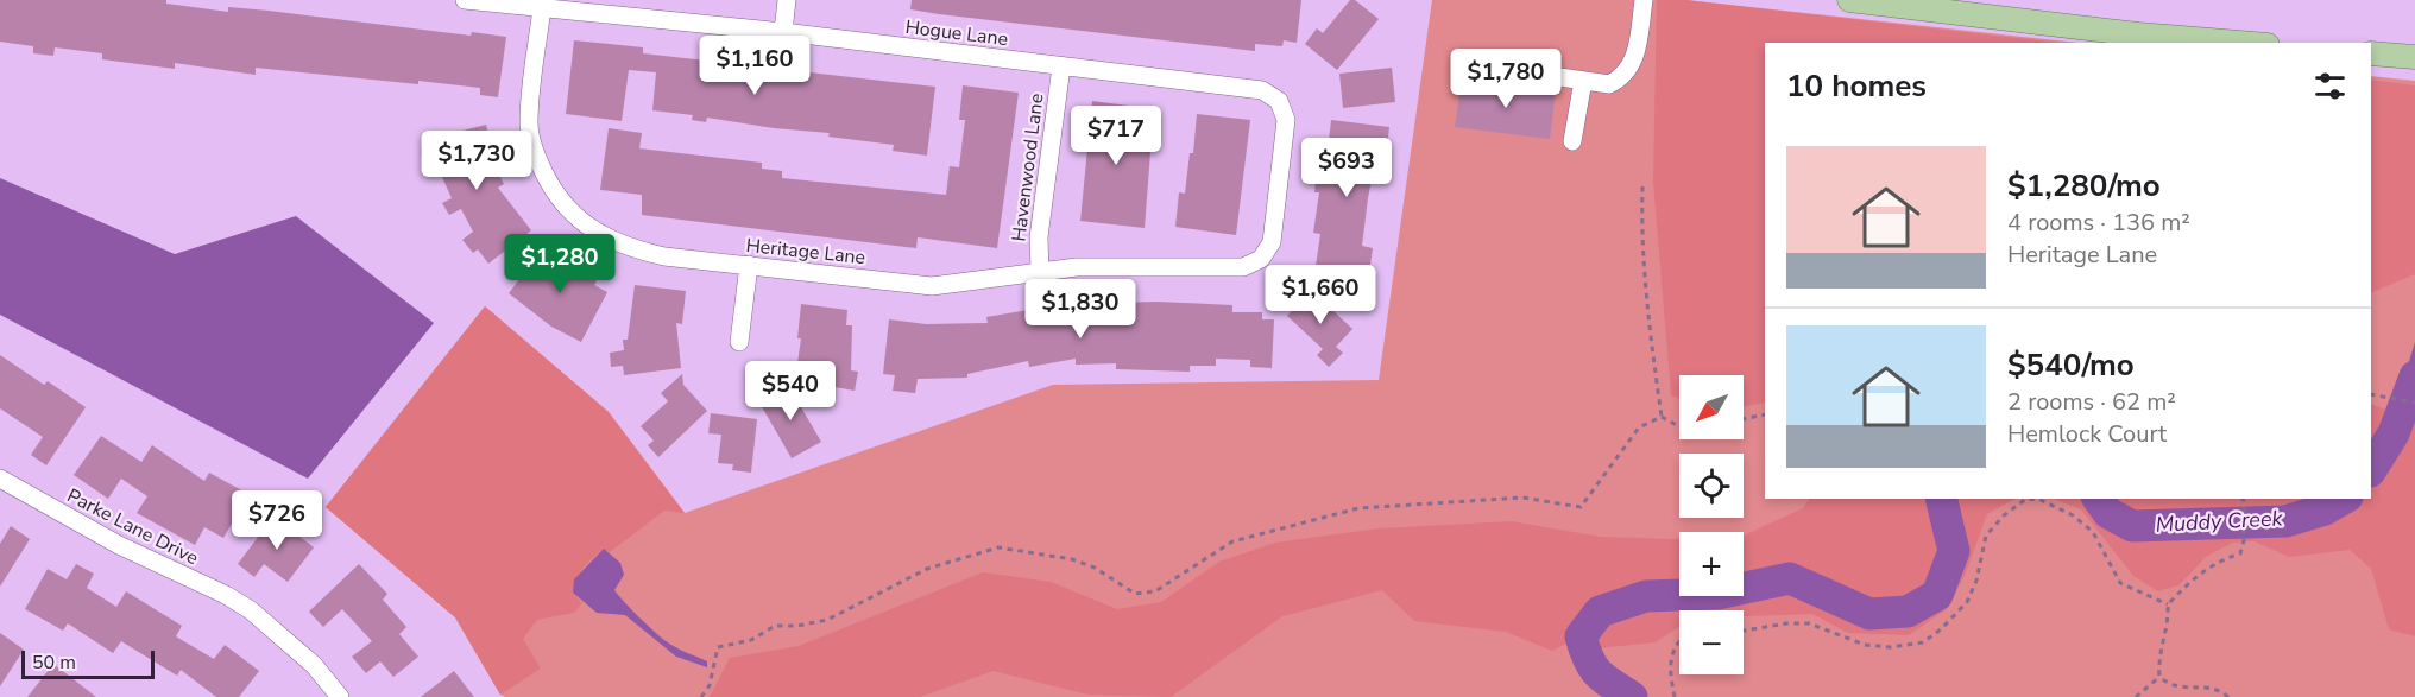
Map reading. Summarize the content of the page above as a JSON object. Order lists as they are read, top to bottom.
{
  "streets": {
    "street": [
      "Hogue Lane",
      "Havenwood Lane",
      "Heritage Lane",
      "Parke Lane Drive"
    ]
  },
  "crossings": [
    ["Hogue Lane", "Havenwood Lane"],
    ["Hogue Lane", "Heritage Lane"],
    ["Havenwood Lane", "Heritage Lane"]
  ],
  "water": ["Muddy Creek"],
  "scale_bar": "50 m",
  "north": "bottom left",
  "page": {
    "price": [
      "$1,160",
      "$1,780",
      "$717",
      "$1,730",
      "$693",
      "$1,280",
      "$1,660",
      "$1,830",
      "$540",
      "$726"
    ],
    "heading": "10 homes",
    "list": [
      {
        "name": "$1,280/mo",
        "note": "4 rooms · 136 m² · Heritage Lane"
      },
      {
        "name": "$540/mo",
        "note": "2 rooms · 62 m² · Hemlock Court"
      }
    ],
    "map_buttons": ["+", "−"],
    "scale": "50 m"
  }
}
